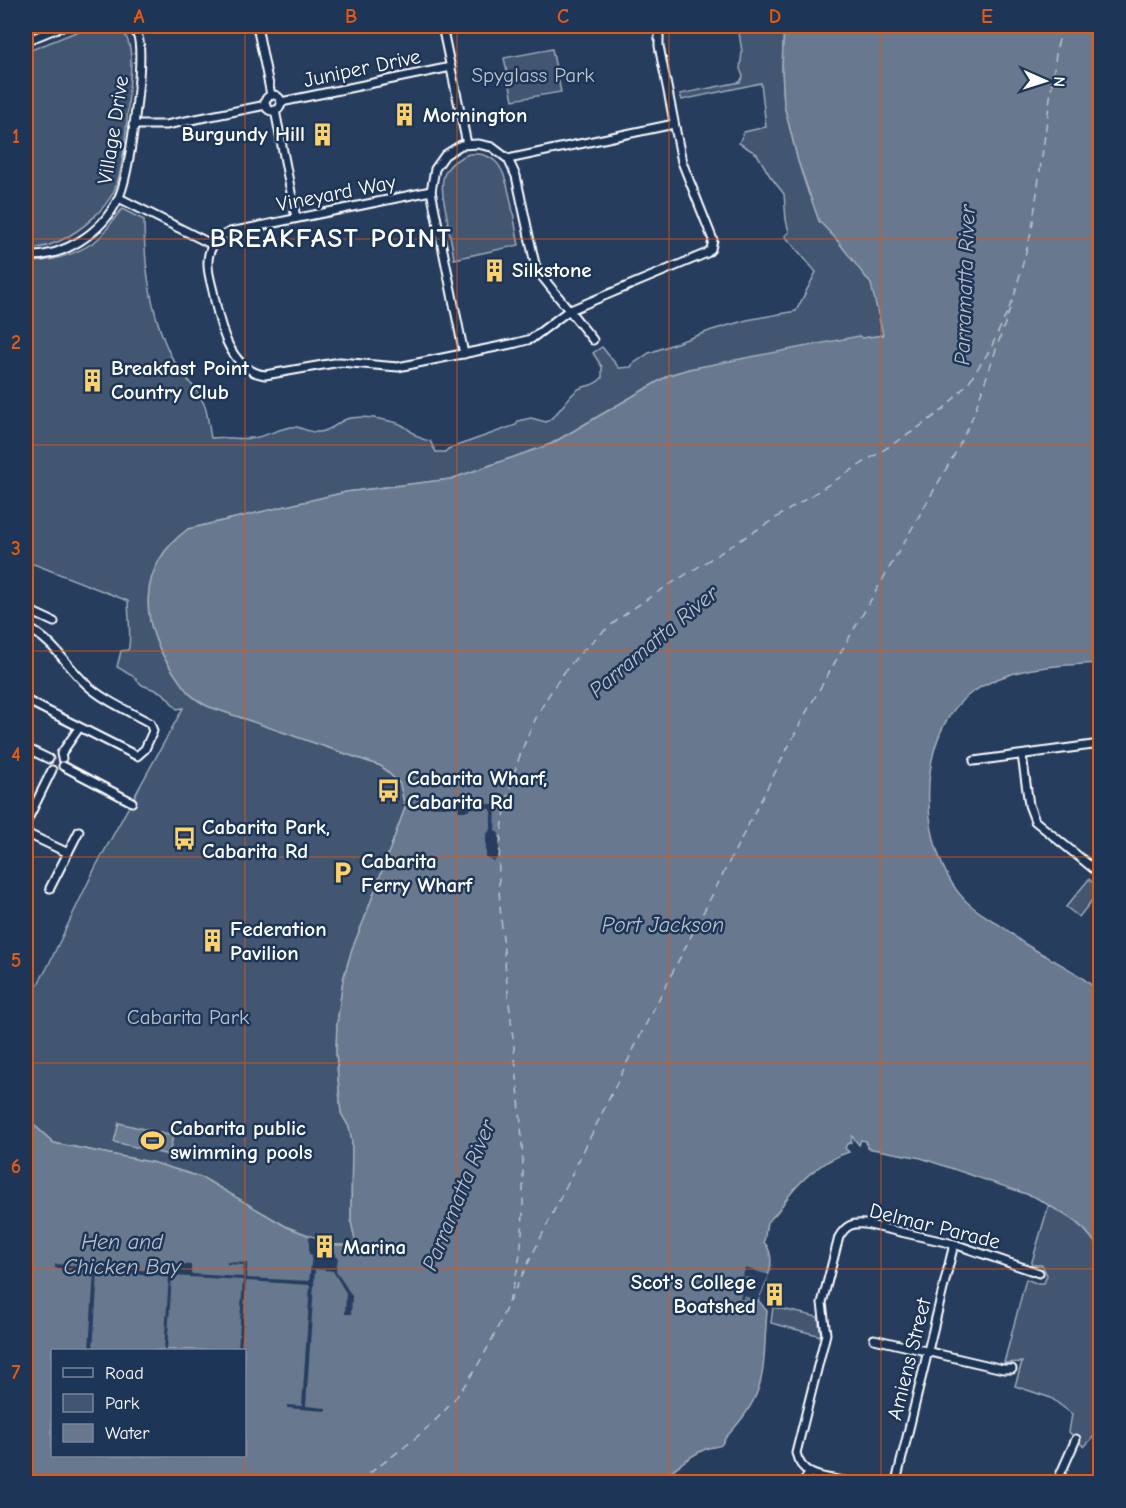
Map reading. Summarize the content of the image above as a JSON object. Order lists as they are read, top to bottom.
{
  "streets": {
    "street": [
      "Juniper Drive",
      "Village Drive",
      "Vineyard Way",
      "Delmar Parade",
      "Amiens Street"
    ]
  },
  "crossings": [
    ["Delmar Parade", "Amiens Street"]
  ],
  "districts": ["BREAKFAST POINT"],
  "water": ["Parramatta River", "Port Jackson", "Hen and Chicken Bay"],
  "parks": ["Spyglass Park", "Cabarita Park"],
  "places": {
    "building": [
      "Mornington",
      "Burgundy Hill",
      "Silkstone",
      "Breakfast Point Country Club",
      "Federation Pavilion",
      "Marina",
      "Scot's College Boatshed"
    ],
    "bus stop": ["Cabarita Wharf, Cabarita Rd", "Cabarita Park, Cabarita Rd"],
    "parking": ["Cabarita Ferry Wharf"],
    "sports": ["Cabarita public swimming pools"]
  },
  "legend": ["Road", "Park", "Water"],
  "north": "right",
  "grid": {
    "columns": [
      "A",
      "B",
      "C",
      "D",
      "E"
    ],
    "rows": [
      "1",
      "2",
      "3",
      "4",
      "5",
      "6",
      "7"
    ]
  }
}
